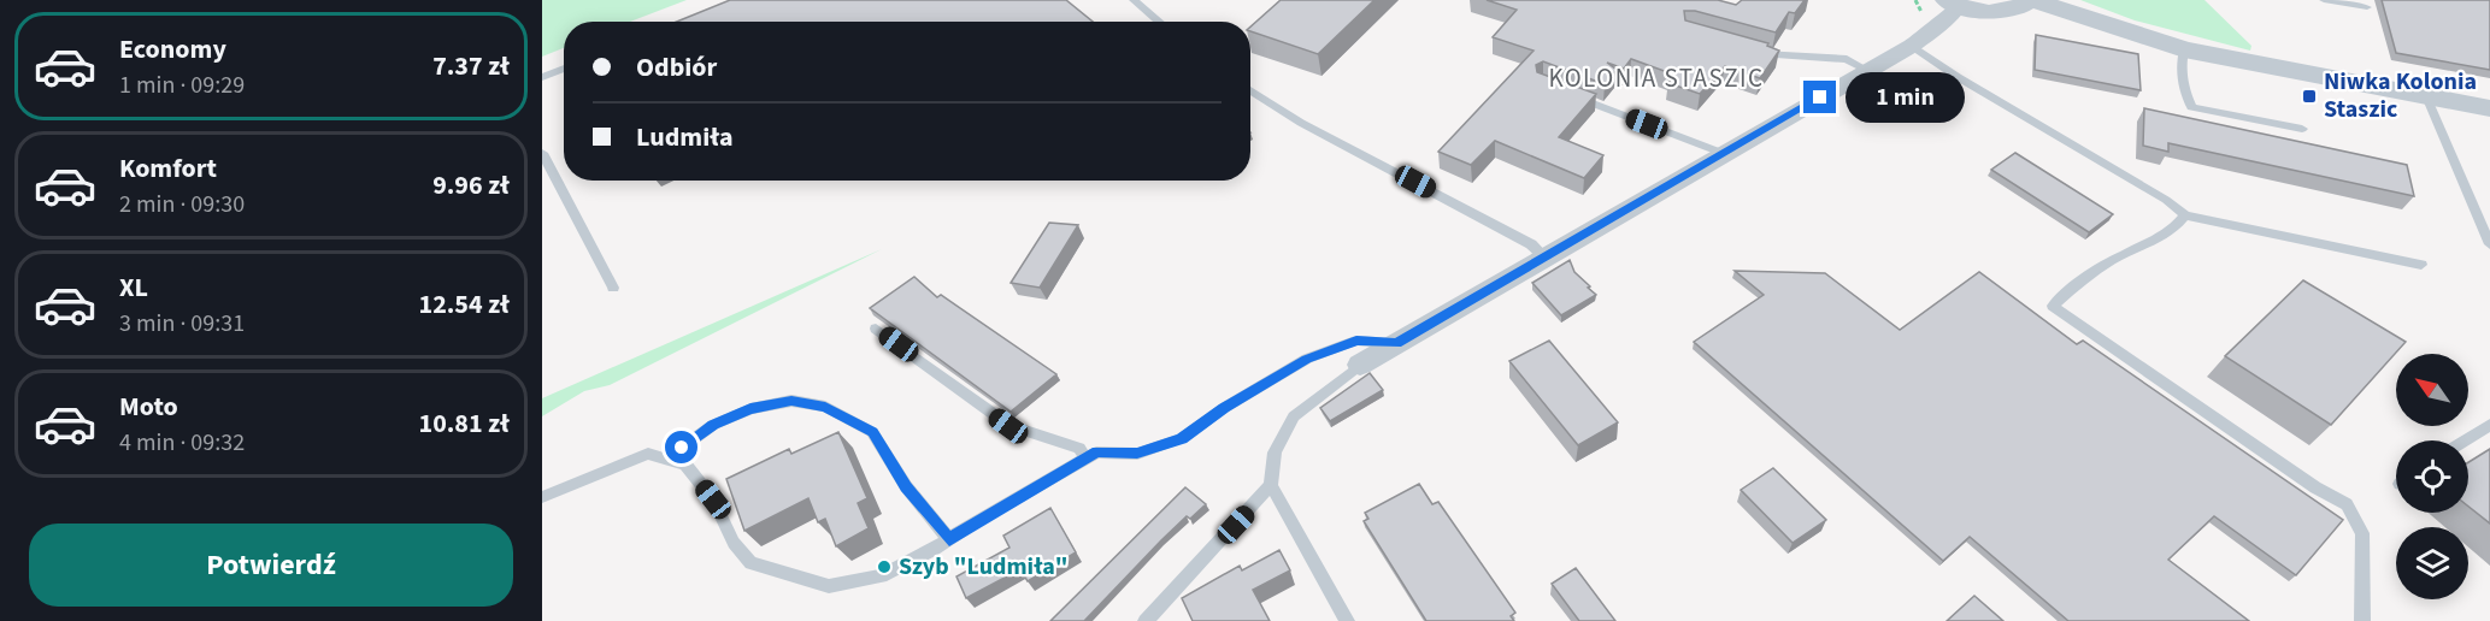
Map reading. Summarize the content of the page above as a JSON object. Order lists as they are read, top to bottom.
{
  "districts": ["KOLONIA STASZIC"],
  "places": {
    "transit": ["Niwka Kolonia Staszic"],
    "other": ["Szyb \"Ludmiła\""]
  },
  "north": "top left",
  "page": {
    "list": [
      {
        "name": "Economy",
        "note": "1 min · 09:29",
        "value": "7.37 zł"
      },
      {
        "name": "Komfort",
        "note": "2 min · 09:30",
        "value": "9.96 zł"
      },
      {
        "name": "XL",
        "note": "3 min · 09:31",
        "value": "12.54 zł"
      },
      {
        "name": "Moto",
        "note": "4 min · 09:32",
        "value": "10.81 zł"
      }
    ],
    "banner": ["Odbiór", "Ludmiła"],
    "bubble": "1 min",
    "buttons": "Potwierdź"
  }
}
